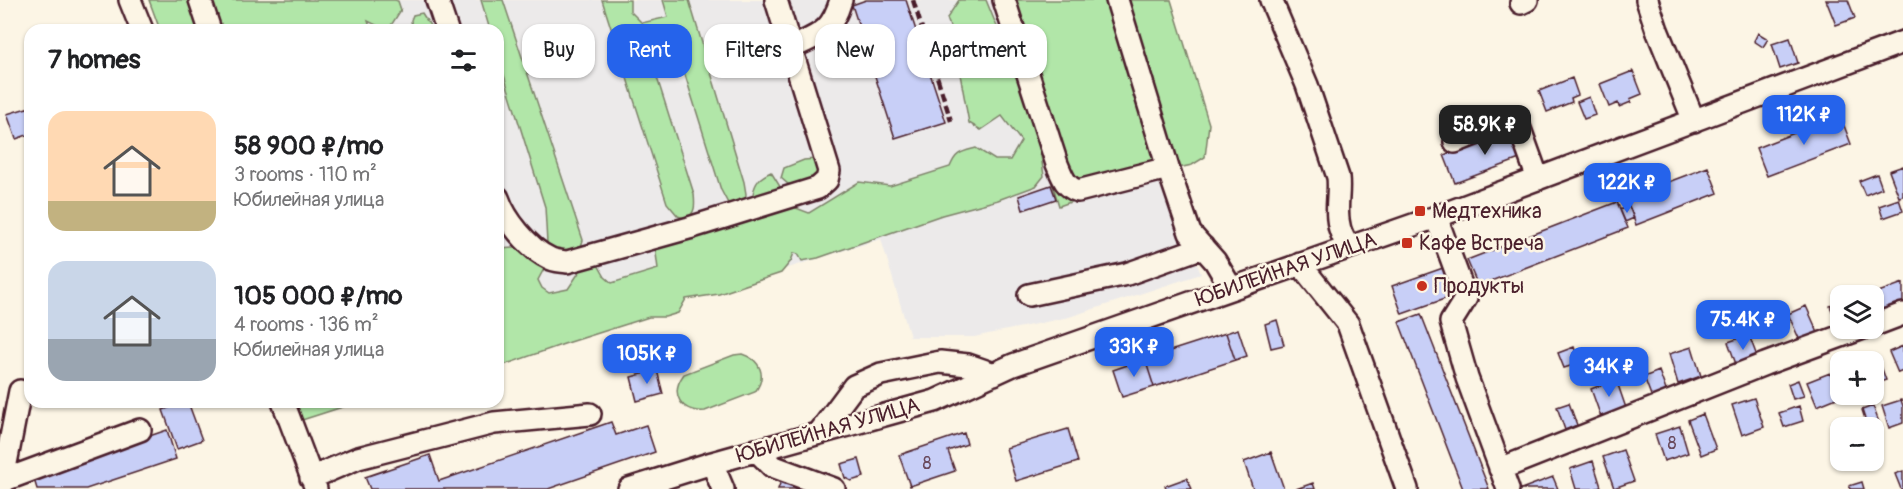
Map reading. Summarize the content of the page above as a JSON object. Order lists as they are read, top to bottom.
{
  "streets": {
    "street": ["ЮБИЛЕЙНАЯ УЛИЦА"]
  },
  "places": {
    "transit": ["Медтехника", "Кафе Встреча"],
    "other": ["Продукты"]
  },
  "house_numbers": ["8", "8"],
  "page": {
    "chip": [
      "Buy",
      "Rent",
      "Filters",
      "New",
      "Apartment"
    ],
    "heading": "7 homes",
    "price": [
      "112K ₽",
      "58.9K ₽",
      "122K ₽",
      "75.4K ₽",
      "33K ₽",
      "105K ₽",
      "34K ₽"
    ],
    "list": [
      {
        "name": "58 900 ₽/mo",
        "note": "3 rooms · 110 m² · Юбилейная улица"
      },
      {
        "name": "105 000 ₽/mo",
        "note": "4 rooms · 136 m² · Юбилейная улица"
      }
    ],
    "map_buttons": ["+", "−"]
  }
}
